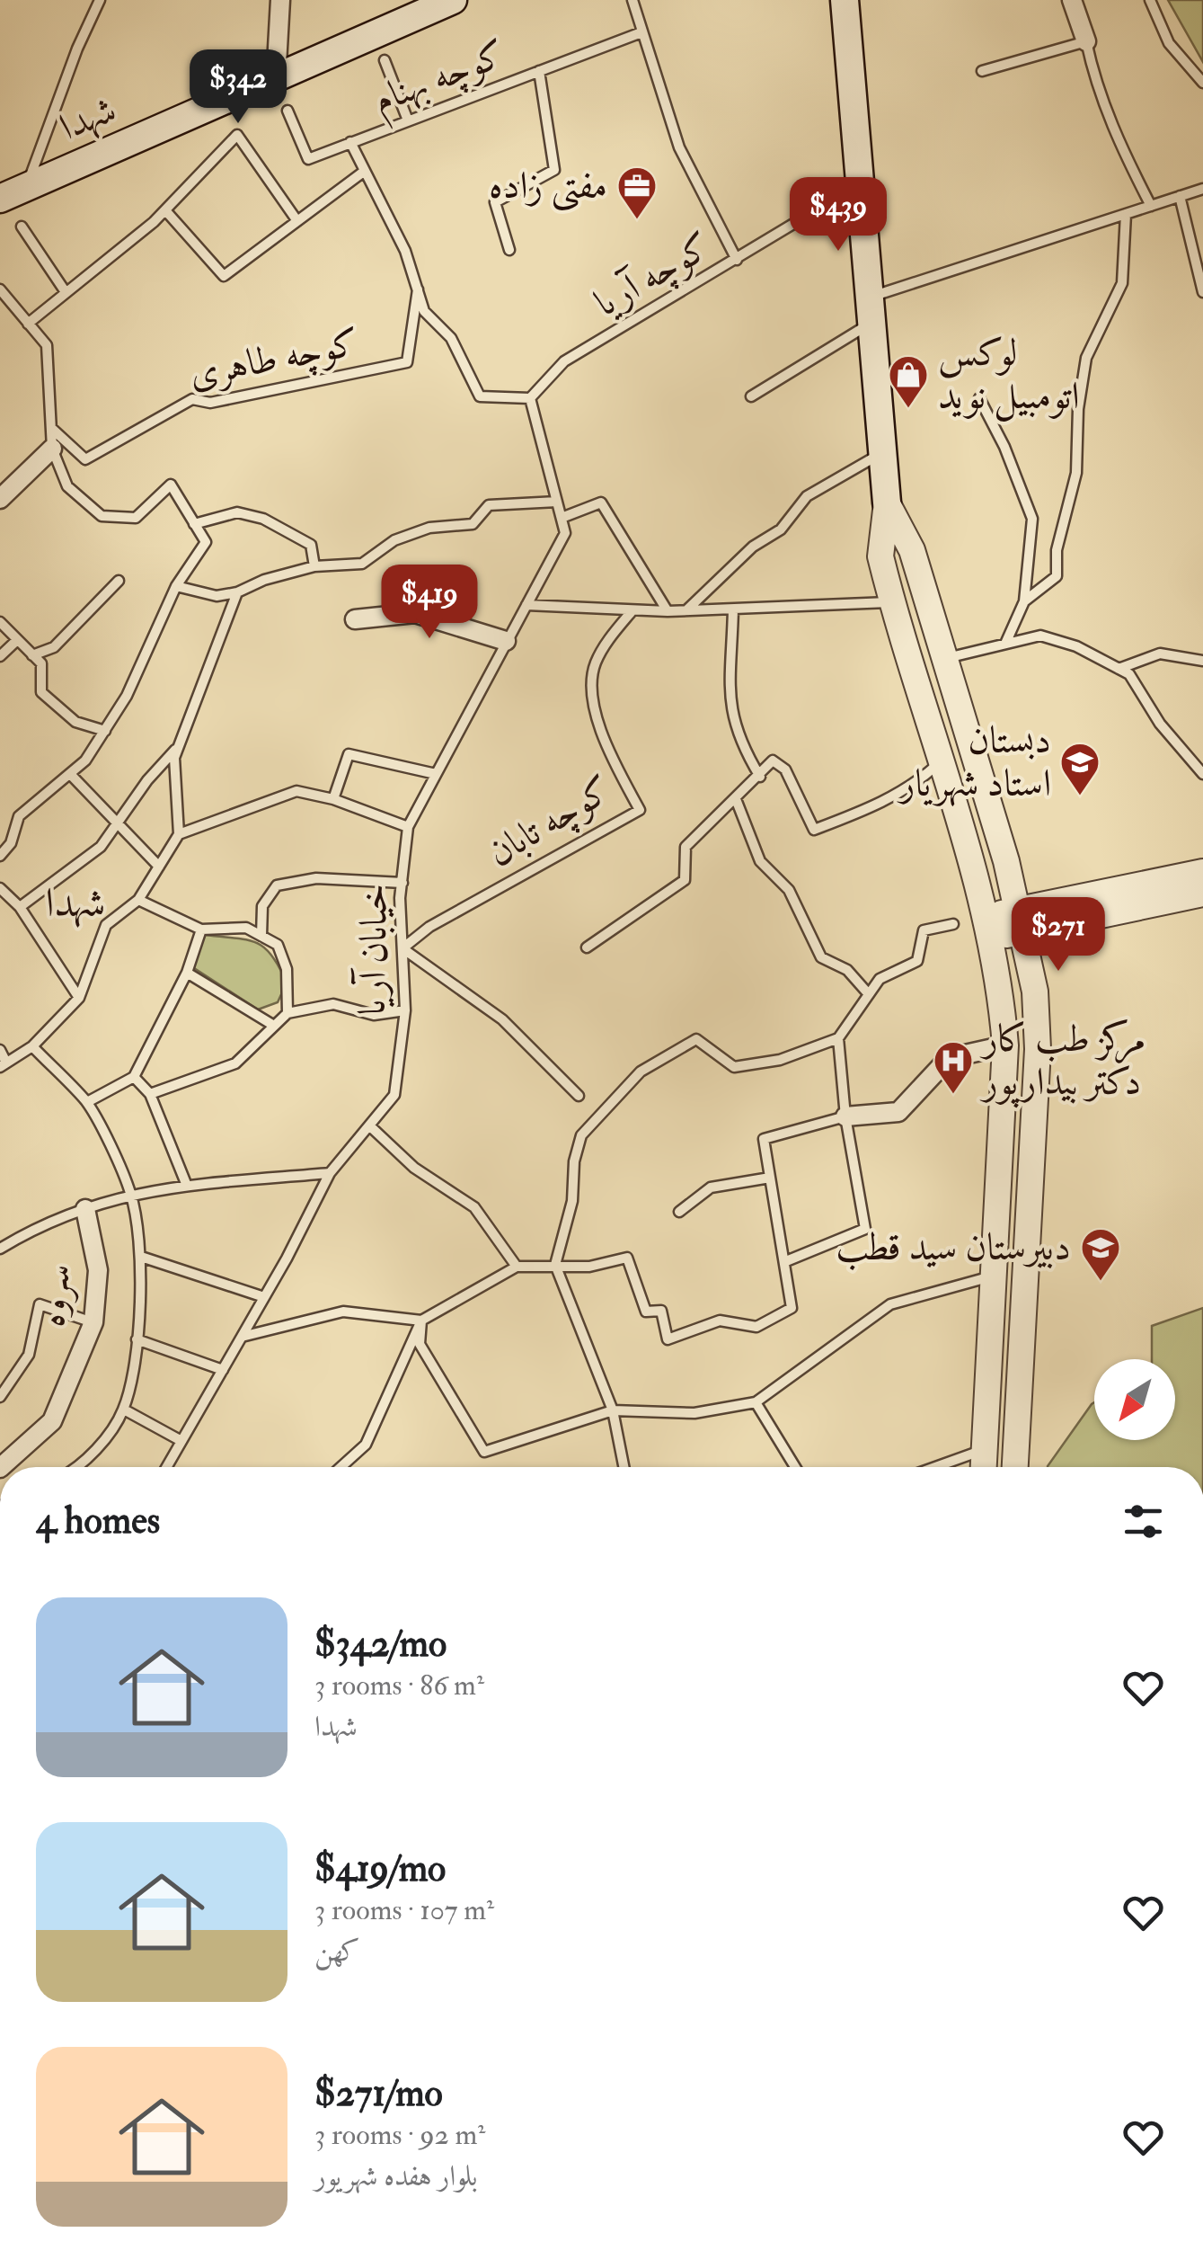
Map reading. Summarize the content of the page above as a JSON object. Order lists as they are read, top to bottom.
{
  "streets": {
    "main road": ["شهدا"],
    "street": ["سروه"],
    "lane": [
      "کوچه بهنام",
      "کوچه آریا",
      "کوچه طاهری",
      "کوچه تابان",
      "خیابان آریا"
    ]
  },
  "crossings": [
    ["کوچه آریا", "خیابان آریا"],
    ["کوچه تابان", "خیابان آریا"]
  ],
  "districts": ["شهدا"],
  "places": {
    "office": ["مفتی زاده"],
    "shop": ["لوکس اتومبیل نوید"],
    "school or university": ["دبستان استاد شهریار", "دبیرستان سید قطب"],
    "hospital": ["مرکز طب کار دکتر بیدارپور"]
  },
  "north": "bottom left",
  "page": {
    "price": [
      "$342",
      "$439",
      "$419",
      "$271"
    ],
    "heading": "4 homes",
    "list": [
      {
        "name": "$342/mo",
        "note": "3 rooms · 86 m² · شهدا"
      },
      {
        "name": "$419/mo",
        "note": "3 rooms · 107 m² · کهن"
      },
      {
        "name": "$271/mo",
        "note": "3 rooms · 92 m² · بلوار هفده شهریور"
      }
    ]
  }
}
